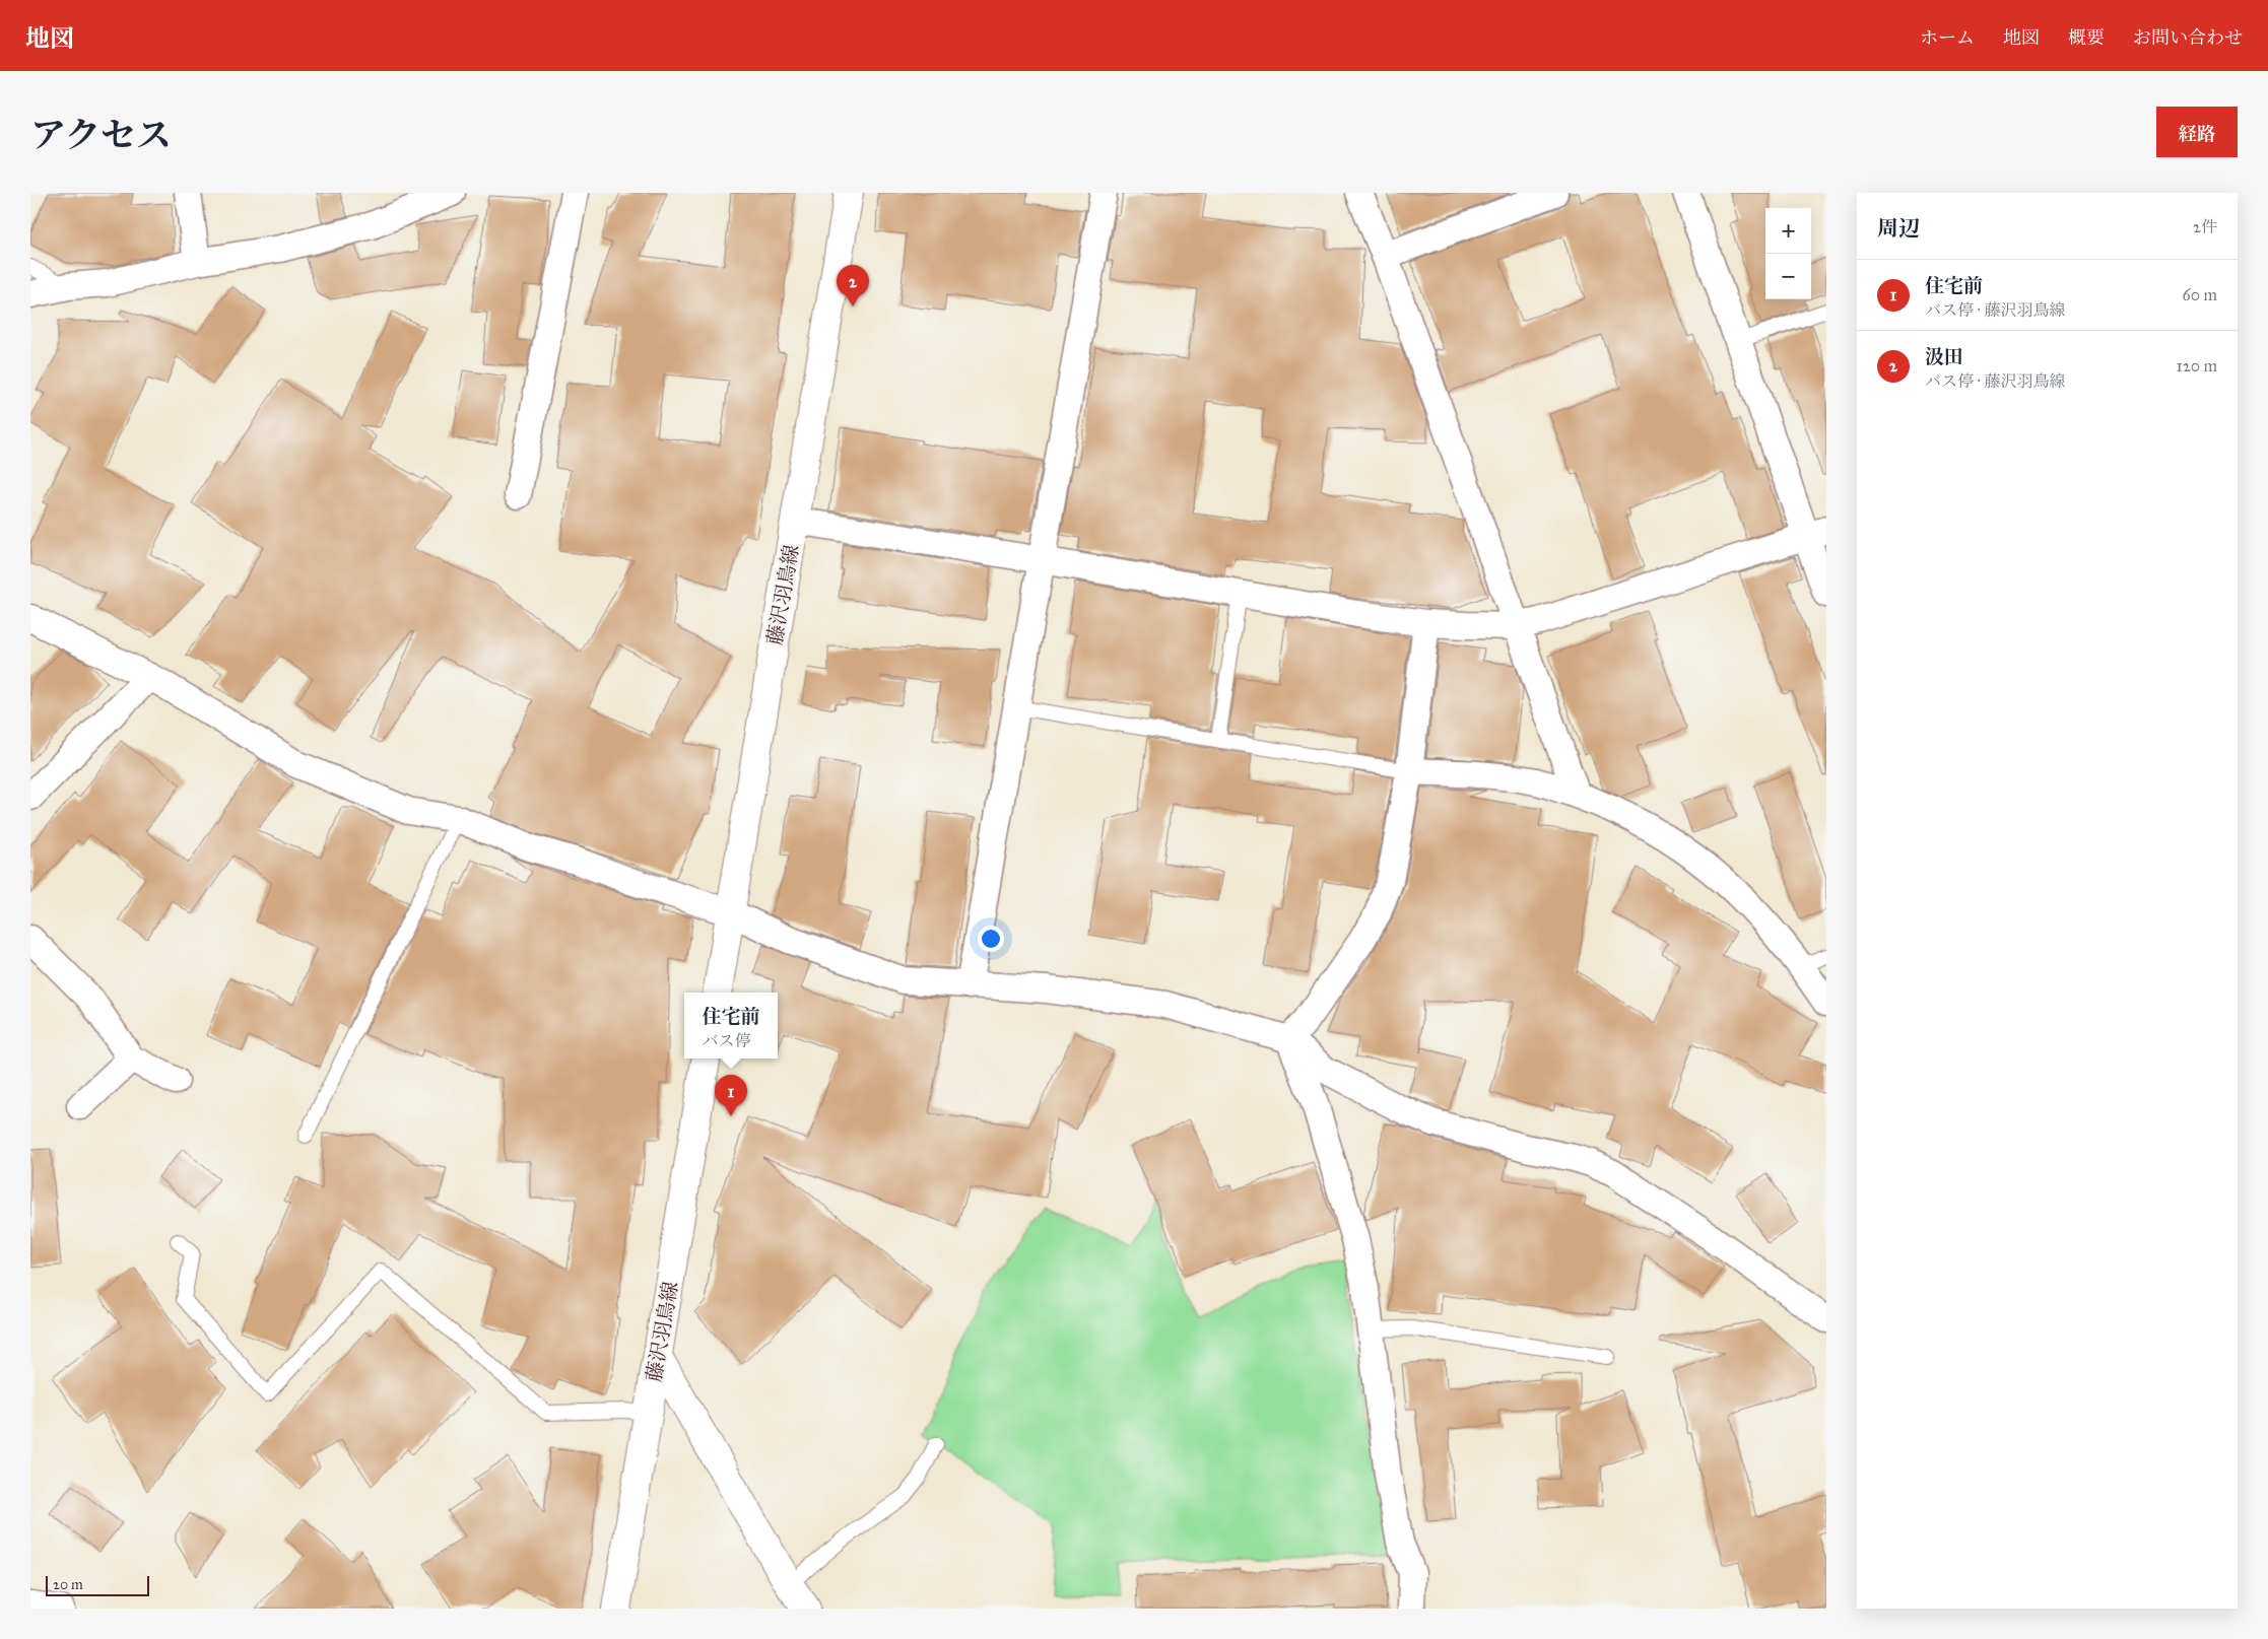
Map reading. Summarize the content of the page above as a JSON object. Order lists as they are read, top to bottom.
{
  "streets": {
    "street": ["藤沢羽鳥線"]
  },
  "scale_bar": "20 m",
  "page": {
    "header": "地図",
    "nav": [
      "ホーム",
      "地図",
      "概要",
      "お問い合わせ"
    ],
    "title": "アクセス",
    "buttons": "経路",
    "heading": ["周辺", "2件"],
    "map_buttons": ["+", "−"],
    "list": [
      {
        "mark": "1",
        "name": "住宅前",
        "note": "バス停 · 藤沢羽鳥線",
        "value": "60 m"
      },
      {
        "mark": "2",
        "name": "汲田",
        "note": "バス停 · 藤沢羽鳥線",
        "value": "120 m"
      }
    ],
    "pins": ["2", "1"],
    "popup": ["住宅前", "バス停"],
    "scale": "20 m"
  }
}
